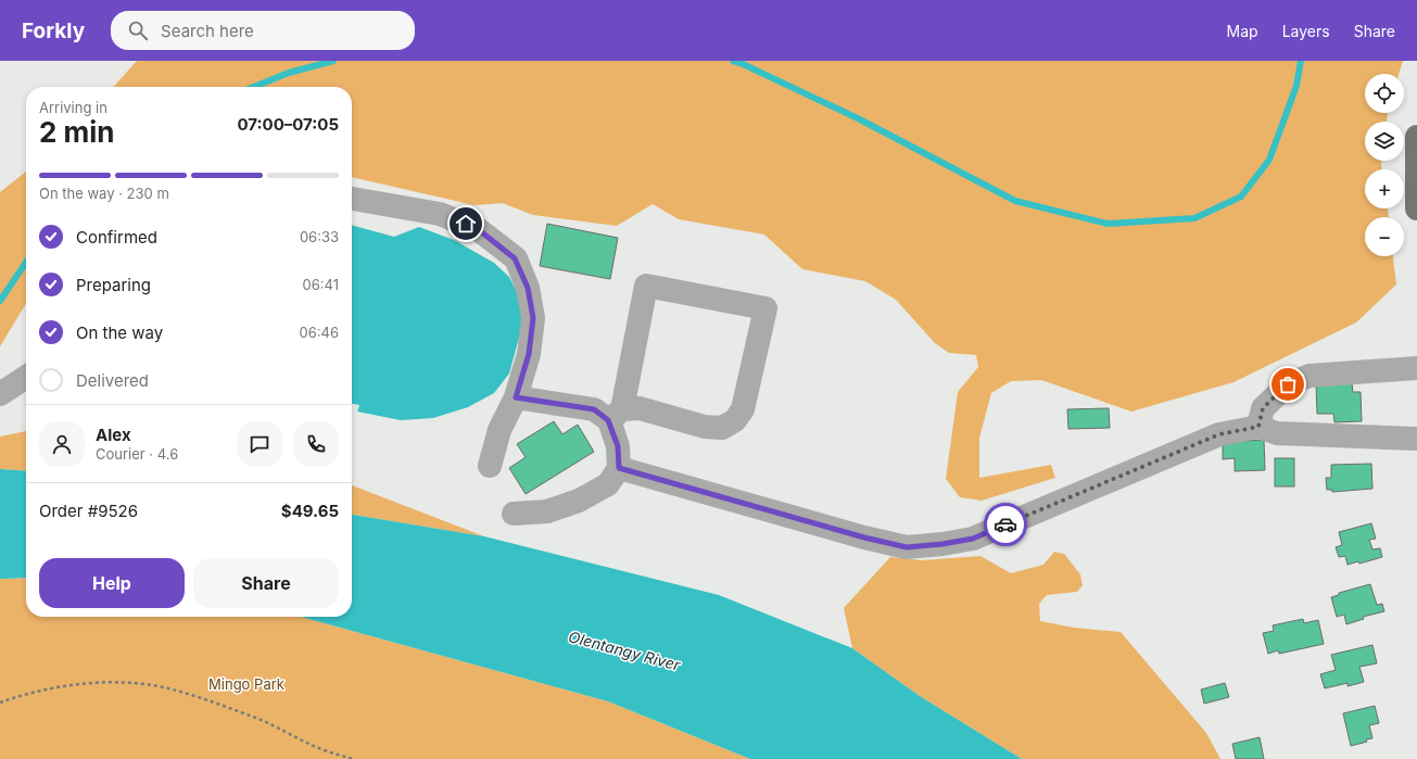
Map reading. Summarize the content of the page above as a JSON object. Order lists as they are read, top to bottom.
{
  "water": ["Olentangy River"],
  "parks": ["Mingo Park"],
  "page": {
    "header": "Forkly",
    "search": "Search here",
    "nav": ["Map", "Layers", "Share"],
    "map_buttons": ["+", "−"],
    "heading": ["2 min", "Arriving in", "07:00–07:05"],
    "panel": [
      "Alex",
      "Courier · 4.6",
      "Order #9526",
      "$49.65"
    ],
    "bar": "On the way · 230 m",
    "list": [
      ["Confirmed", "06:33"],
      ["Preparing", "06:41"],
      ["On the way", "06:46"],
      "Delivered"
    ],
    "buttons": ["Help", "Share"]
  }
}
